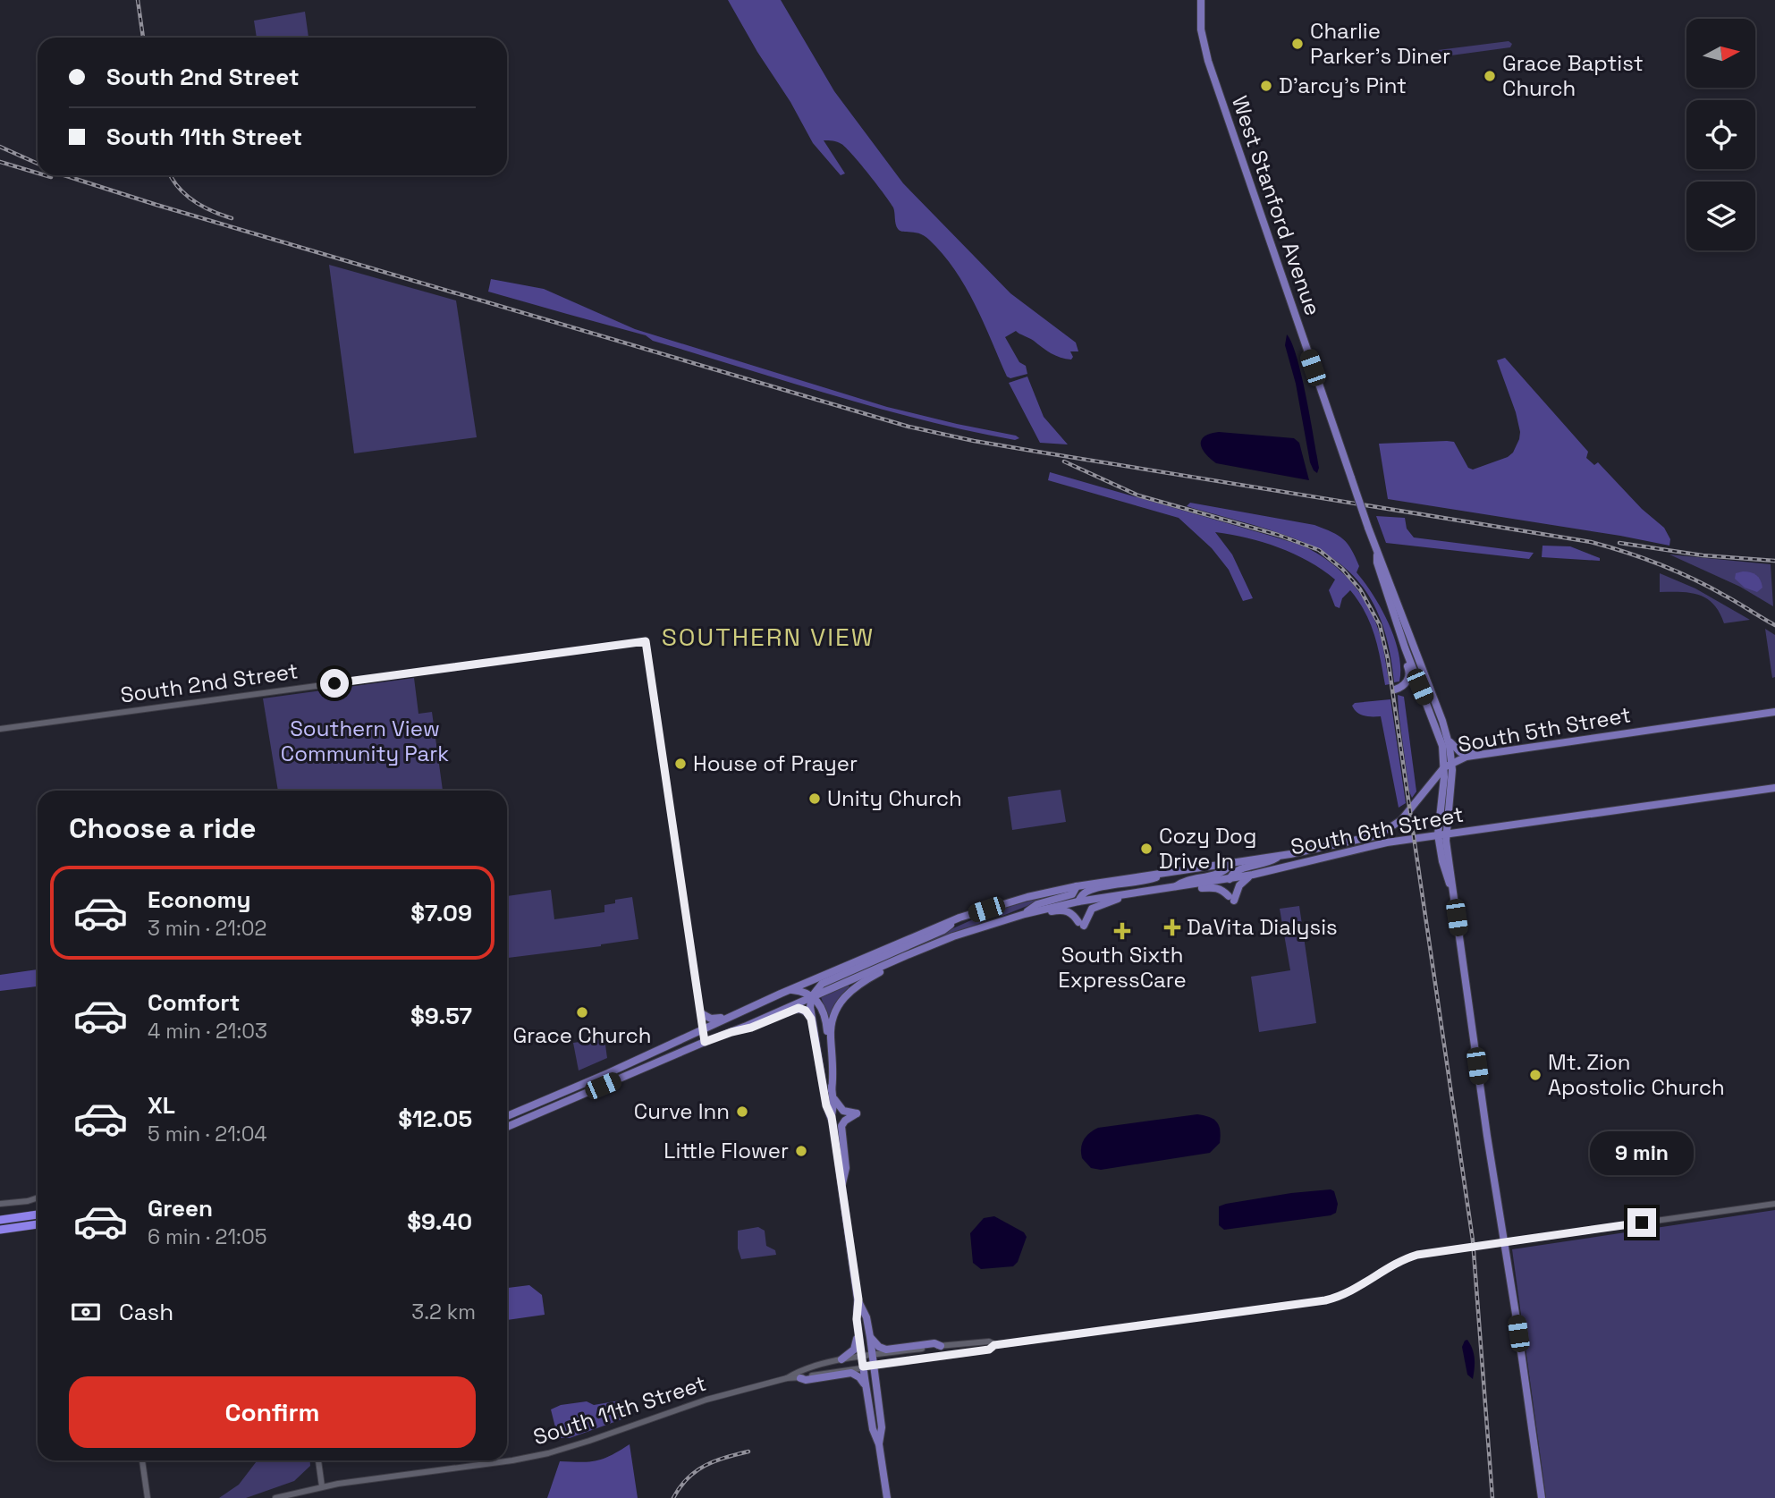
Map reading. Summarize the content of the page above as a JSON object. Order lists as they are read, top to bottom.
{
  "streets": {
    "main road": ["West Stanford Avenue", "South 5th Street", "South 6th Street"],
    "street": ["South 2nd Street", "South 11th Street"]
  },
  "crossings": [
    ["South 5th Street", "South 6th Street"]
  ],
  "districts": ["SOUTHERN VIEW"],
  "parks": ["Southern View Community Park"],
  "places": {
    "other": [
      "Charlie Parker's Diner",
      "Grace Baptist Church",
      "D'arcy's Pint",
      "House of Prayer",
      "Unity Church",
      "Cozy Dog Drive In",
      "Grace Church",
      "Mt. Zion Apostolic Church",
      "Curve Inn",
      "Little Flower"
    ],
    "health": ["DaVita Dialysis", "South Sixth ExpressCare"]
  },
  "north": "right",
  "page": {
    "banner": ["South 2nd Street", "South 11th Street"],
    "heading": "Choose a ride",
    "list": [
      {
        "name": "Economy",
        "note": "3 min · 21:02",
        "value": "$7.09"
      },
      {
        "name": "Comfort",
        "note": "4 min · 21:03",
        "value": "$9.57"
      },
      {
        "name": "XL",
        "note": "5 min · 21:04",
        "value": "$12.05"
      },
      {
        "name": "Green",
        "note": "6 min · 21:05",
        "value": "$9.40"
      }
    ],
    "bubble": "9 min",
    "pay": ["Cash", "3.2 km"],
    "buttons": "Confirm"
  }
}
